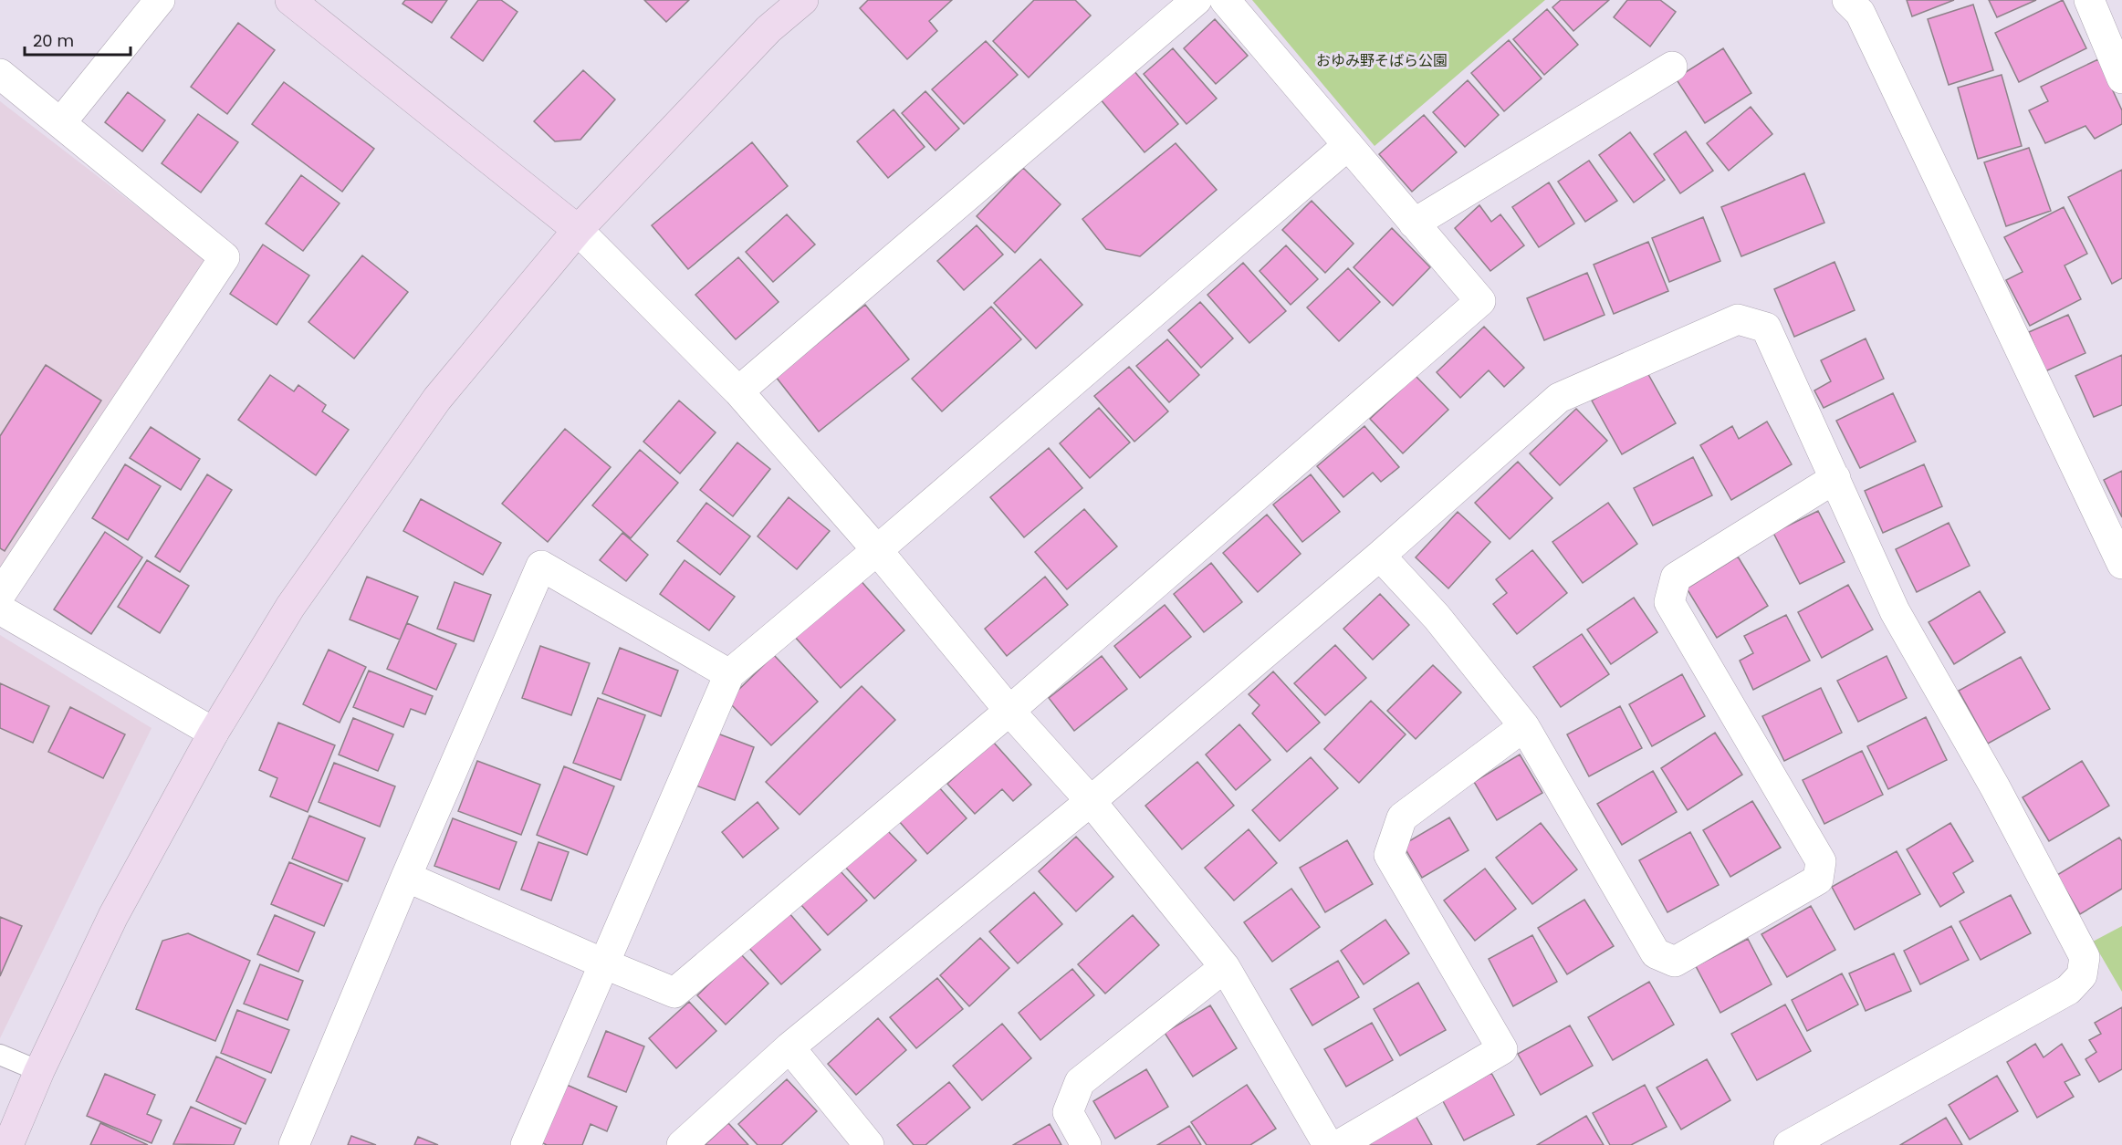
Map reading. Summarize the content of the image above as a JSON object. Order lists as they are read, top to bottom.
{
  "parks": ["おゆみ野そばら公園"],
  "scale_bar": "20 m"
}
